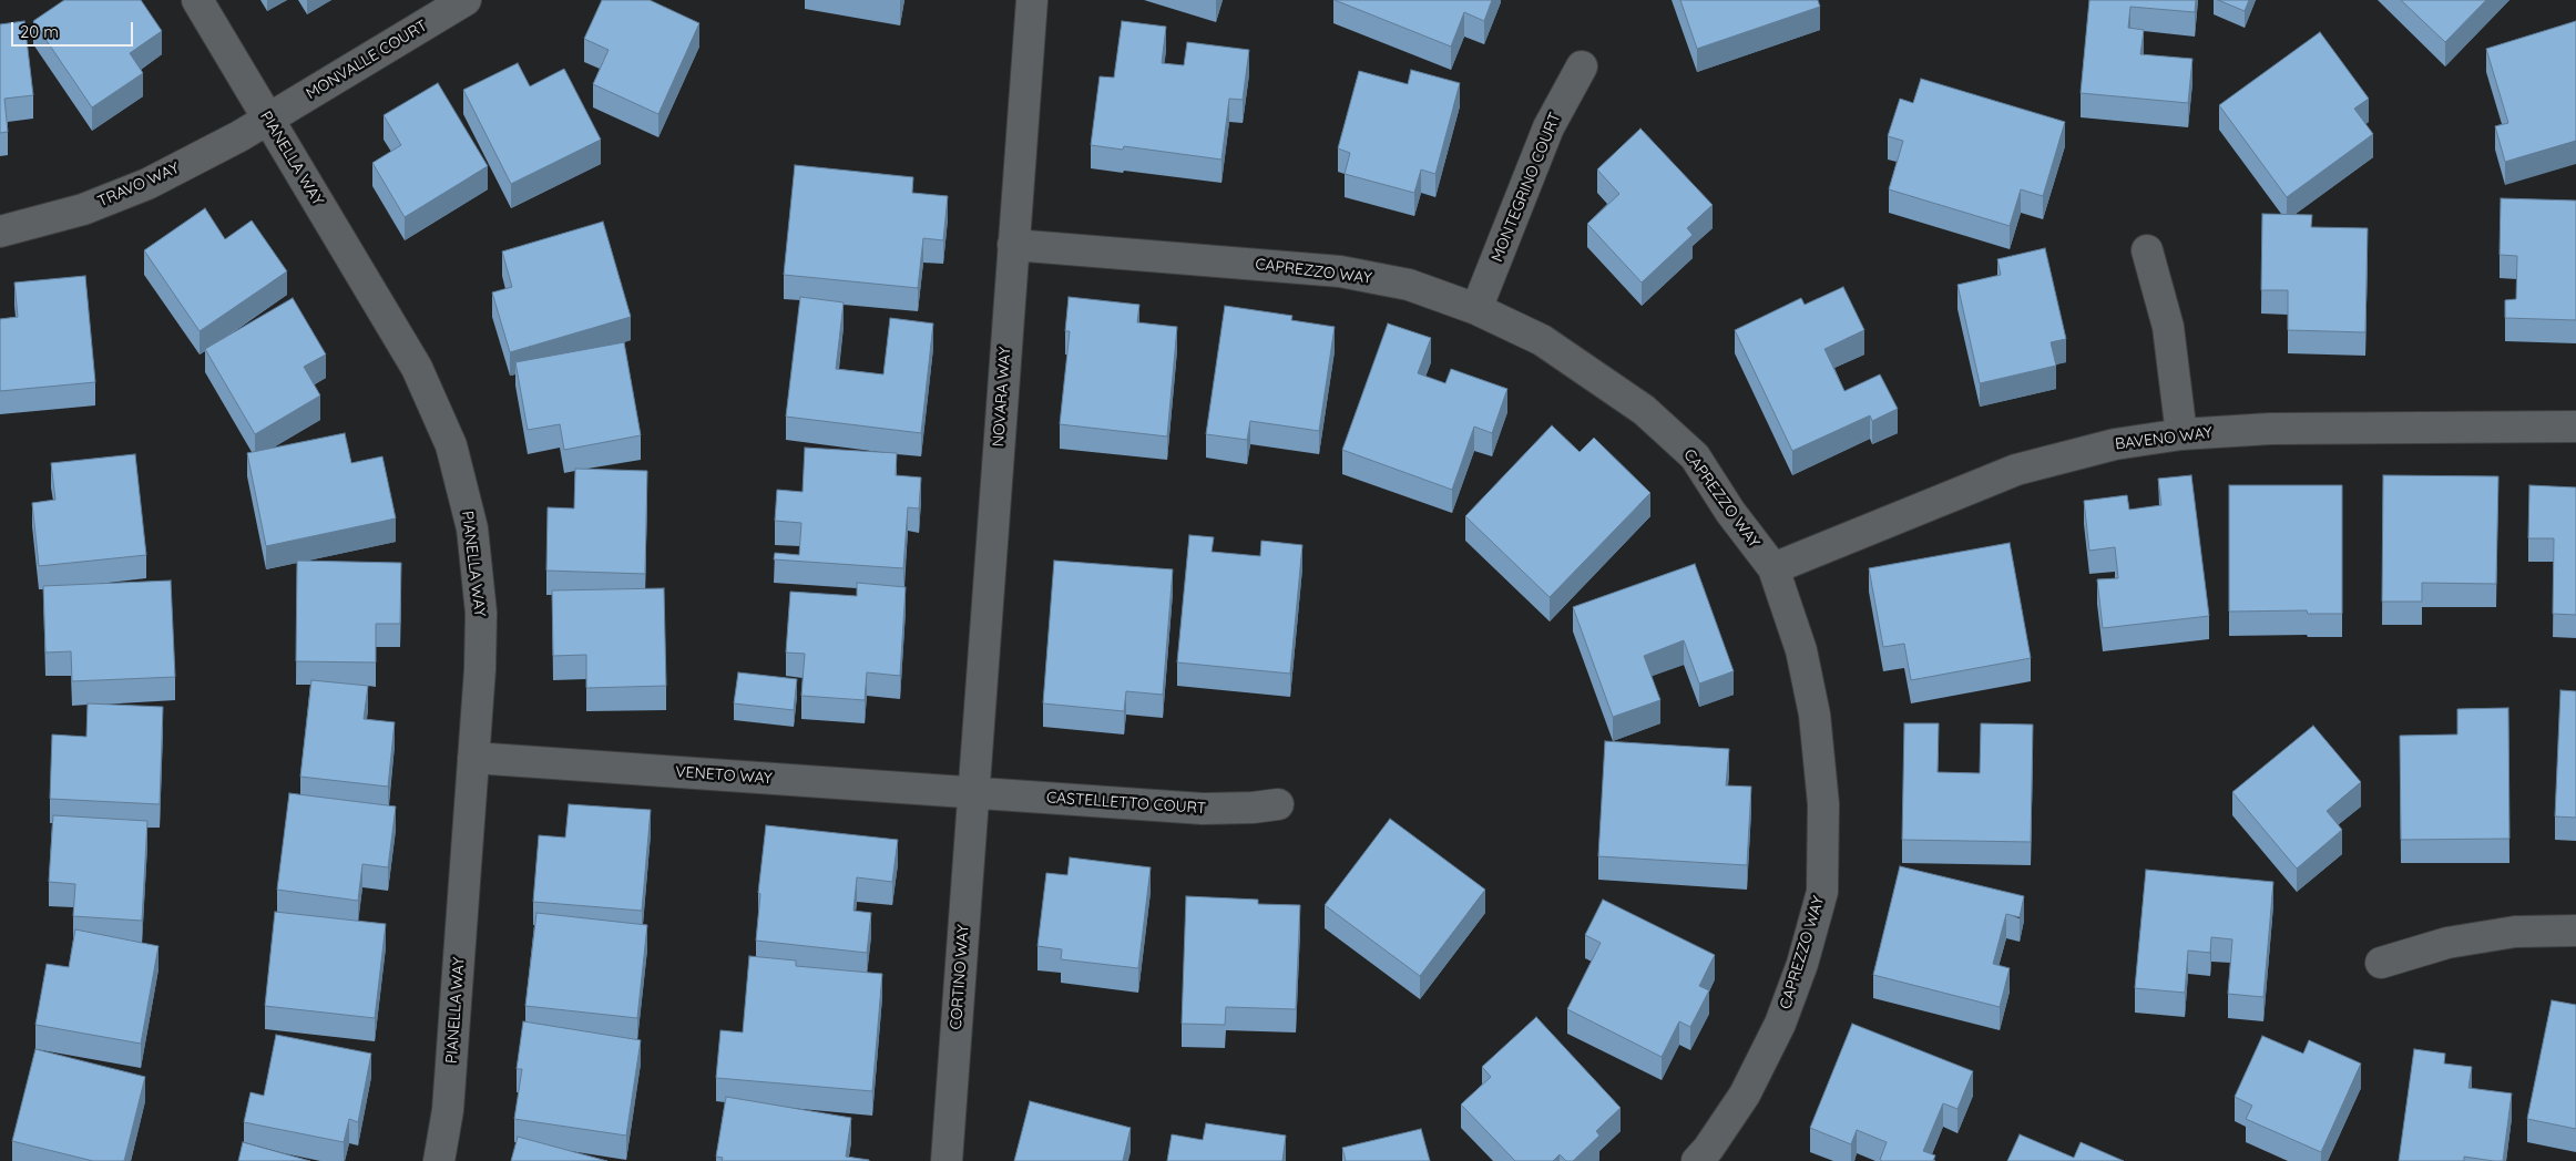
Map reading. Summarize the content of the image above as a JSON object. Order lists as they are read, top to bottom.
{
  "streets": {
    "street": [
      "MONVALLE COURT",
      "PIANELLA WAY",
      "TRAVO WAY",
      "MONTEGRINO COURT",
      "CAPREZZO WAY",
      "NOVARA WAY",
      "BAVENO WAY",
      "VENETO WAY",
      "CASTELLETTO COURT",
      "CORTINO WAY"
    ]
  },
  "crossings": [
    ["MONVALLE COURT", "PIANELLA WAY"],
    ["MONVALLE COURT", "TRAVO WAY"],
    ["PIANELLA WAY", "TRAVO WAY"],
    ["PIANELLA WAY", "VENETO WAY"],
    ["MONTEGRINO COURT", "CAPREZZO WAY"],
    ["CAPREZZO WAY", "NOVARA WAY"],
    ["CAPREZZO WAY", "BAVENO WAY"],
    ["NOVARA WAY", "VENETO WAY"],
    ["NOVARA WAY", "CASTELLETTO COURT"],
    ["NOVARA WAY", "CORTINO WAY"],
    ["VENETO WAY", "CASTELLETTO COURT"],
    ["VENETO WAY", "CORTINO WAY"],
    ["CASTELLETTO COURT", "CORTINO WAY"]
  ],
  "scale_bar": "20 m"
}
